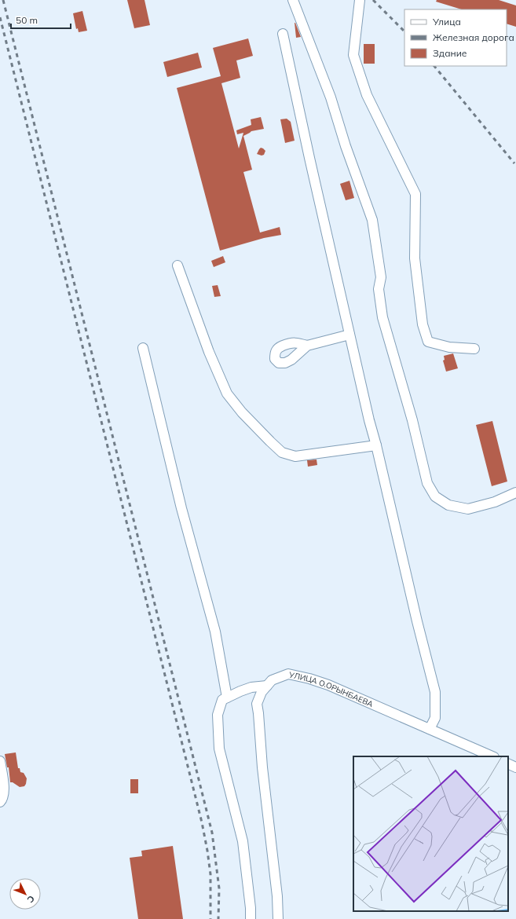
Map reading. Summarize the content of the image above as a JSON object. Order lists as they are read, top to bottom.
{
  "streets": {
    "street": ["УЛИЦА О.ОРЫНБАЕВА"]
  },
  "legend": ["Улица", "Железная дорога", "Здание"],
  "scale_bar": "50 m",
  "north": "bottom right"
}
